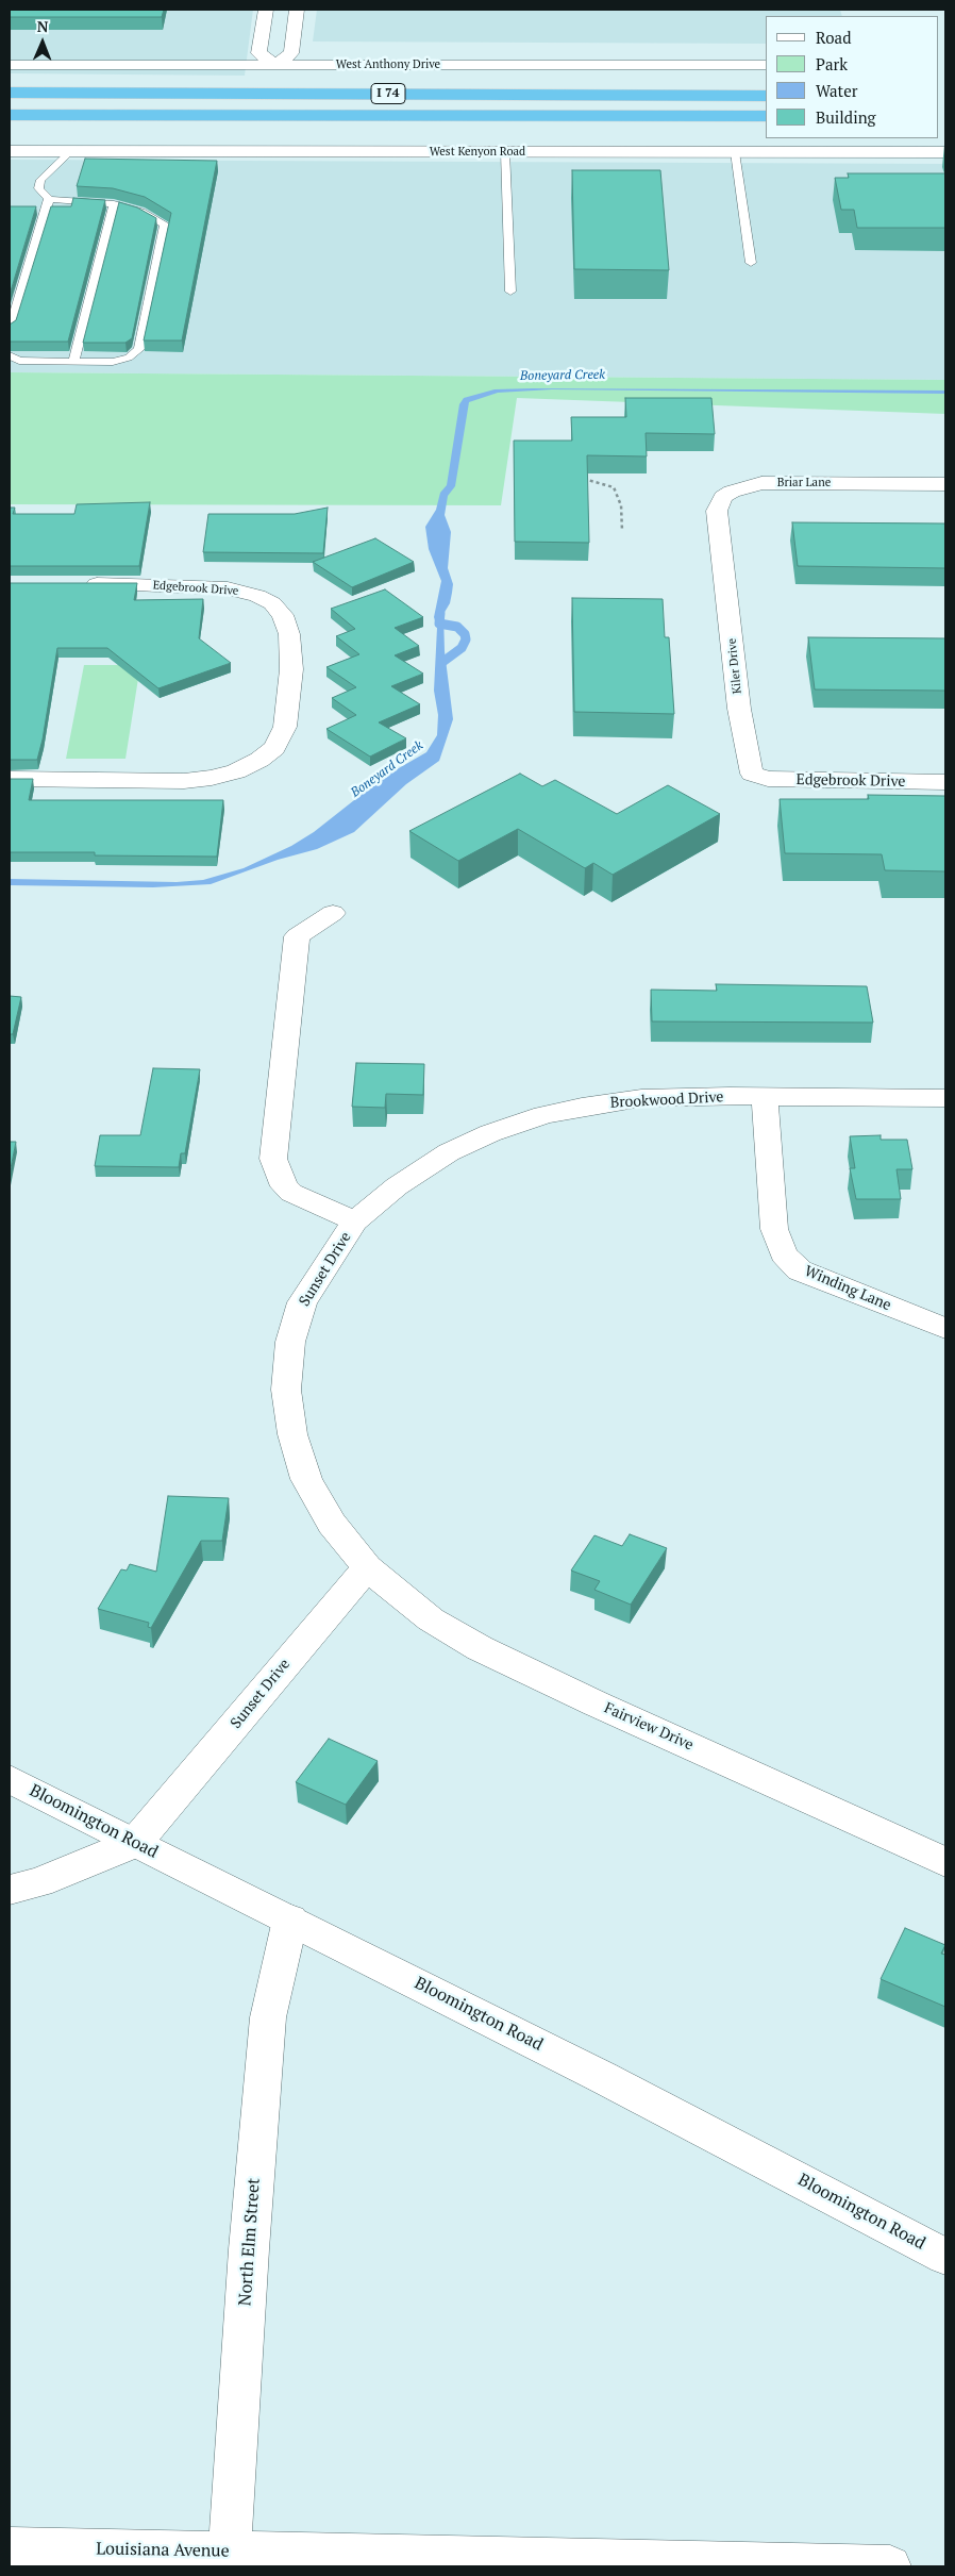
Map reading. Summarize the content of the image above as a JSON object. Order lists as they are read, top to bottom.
{
  "streets": {
    "highway": ["I 74"],
    "street": [
      "West Anthony Drive",
      "West Kenyon Road",
      "Briar Lane",
      "Edgebrook Drive",
      "Kiler Drive",
      "Brookwood Drive",
      "Sunset Drive",
      "Winding Lane",
      "Fairview Drive",
      "Bloomington Road",
      "North Elm Street",
      "Louisiana Avenue"
    ]
  },
  "crossings": [
    ["Briar Lane", "Kiler Drive"],
    ["Edgebrook Drive", "Kiler Drive"],
    ["Brookwood Drive", "Sunset Drive"],
    ["Brookwood Drive", "Winding Lane"],
    ["Sunset Drive", "Fairview Drive"],
    ["Sunset Drive", "Bloomington Road"],
    ["Bloomington Road", "North Elm Street"],
    ["North Elm Street", "Louisiana Avenue"]
  ],
  "water": ["Boneyard Creek"],
  "legend": [
    "Road",
    "Park",
    "Water",
    "Building"
  ],
  "north": "top"
}
